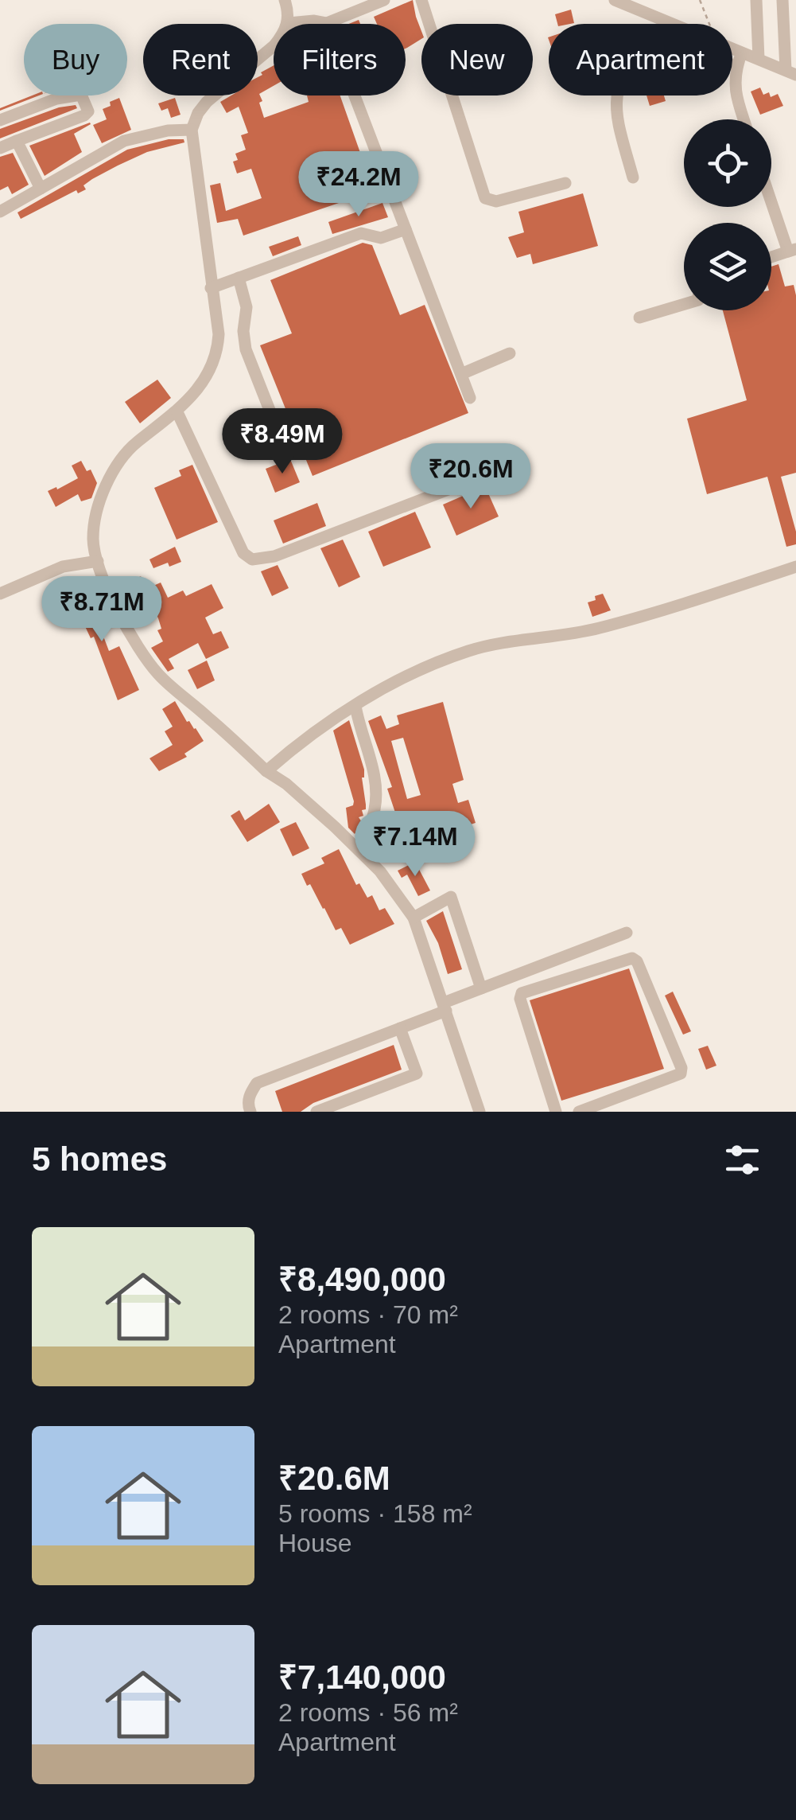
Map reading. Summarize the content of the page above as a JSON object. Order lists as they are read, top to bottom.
{
  "page": {
    "chip": [
      "Buy",
      "Rent",
      "Filters",
      "New",
      "Apartment"
    ],
    "price": [
      "₹24.2M",
      "₹8.49M",
      "₹20.6M",
      "₹8.71M",
      "₹7.14M"
    ],
    "heading": "5 homes",
    "list": [
      {
        "name": "₹8,490,000",
        "note": "2 rooms · 70 m² · Apartment"
      },
      {
        "name": "₹20.6M",
        "note": "5 rooms · 158 m² · House"
      },
      {
        "name": "₹7,140,000",
        "note": "2 rooms · 56 m² · Apartment"
      }
    ]
  }
}
